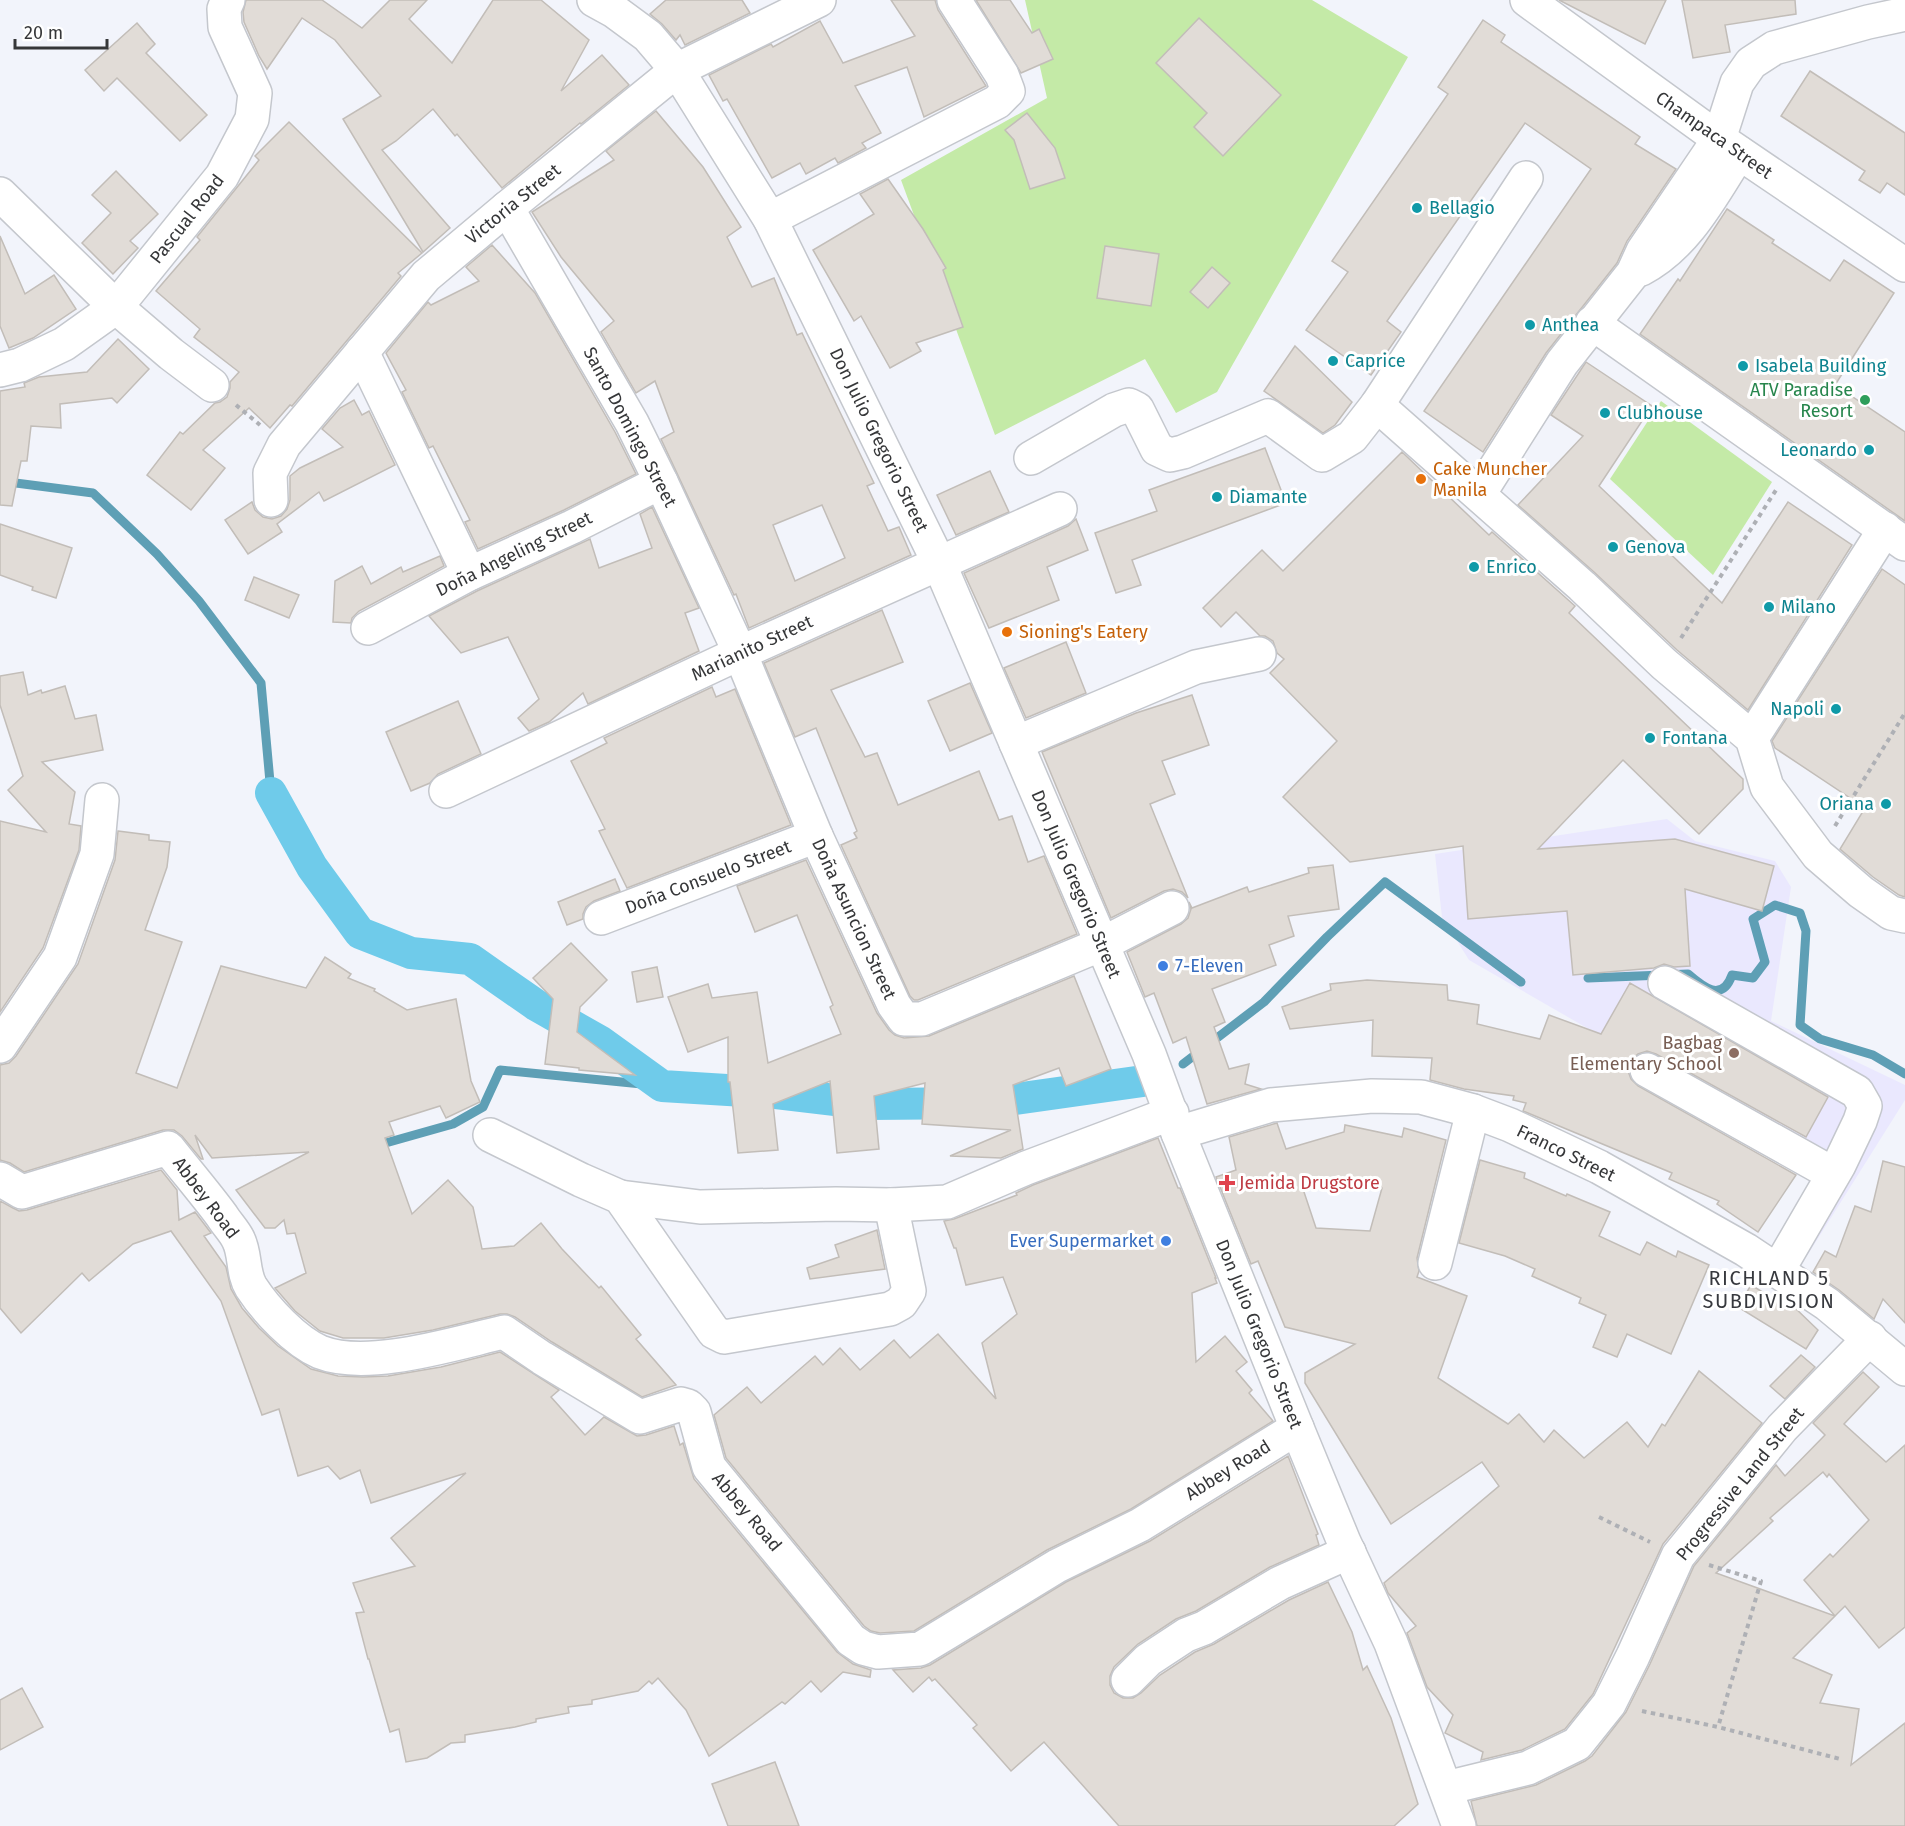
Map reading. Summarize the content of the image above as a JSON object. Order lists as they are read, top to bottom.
{
  "streets": {
    "street": [
      "Champaca Street",
      "Victoria Street",
      "Pascual Road",
      "Santo Domingo Street",
      "Don Julio Gregorio Street",
      "Doña Angeling Street",
      "Marianito Street",
      "Doña Consuelo Street",
      "Doña Asuncion Street",
      "Franco Street",
      "Abbey Road",
      "Progressive Land Street"
    ]
  },
  "crossings": [
    ["Victoria Street", "Santo Domingo Street"],
    ["Victoria Street", "Don Julio Gregorio Street"],
    ["Santo Domingo Street", "Doña Angeling Street"],
    ["Santo Domingo Street", "Marianito Street"],
    ["Santo Domingo Street", "Doña Asuncion Street"],
    ["Don Julio Gregorio Street", "Marianito Street"],
    ["Don Julio Gregorio Street", "Doña Asuncion Street"],
    ["Don Julio Gregorio Street", "Franco Street"],
    ["Don Julio Gregorio Street", "Abbey Road"],
    ["Don Julio Gregorio Street", "Progressive Land Street"],
    ["Marianito Street", "Doña Asuncion Street"],
    ["Doña Consuelo Street", "Doña Asuncion Street"],
    ["Franco Street", "Progressive Land Street"]
  ],
  "districts": ["RICHLAND 5 SUBDIVISION"],
  "places": {
    "other": [
      "Bellagio",
      "Anthea",
      "Caprice",
      "Isabela Building",
      "ATV Paradise Resort",
      "Clubhouse",
      "Leonardo",
      "Cake Muncher Manila",
      "Diamante",
      "Genova",
      "Enrico",
      "Milano",
      "Sioning's Eatery",
      "Napoli",
      "Fontana",
      "Oriana",
      "7-Eleven",
      "Bagbag Elementary School",
      "Ever Supermarket"
    ],
    "health": ["Jemida Drugstore"]
  },
  "scale_bar": "20 m"
}
